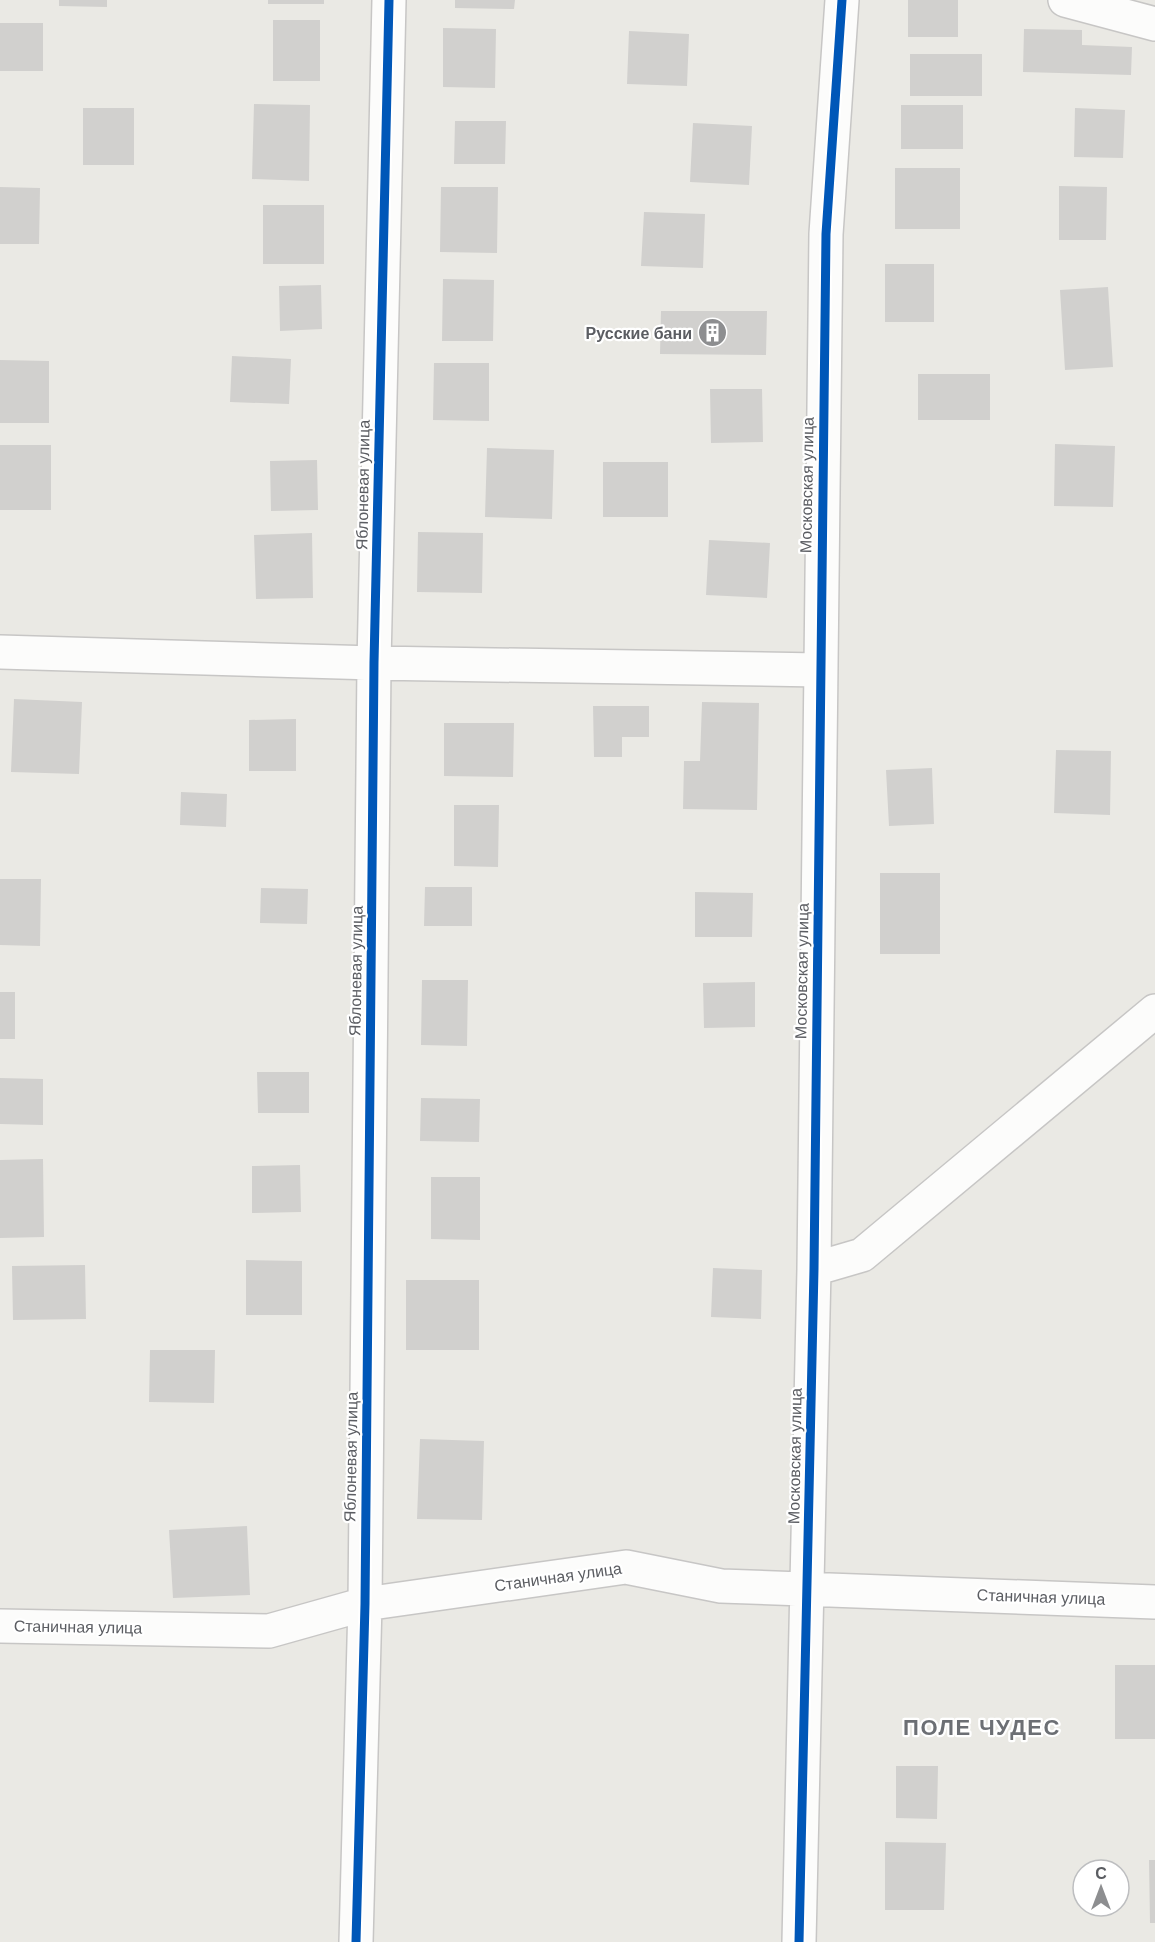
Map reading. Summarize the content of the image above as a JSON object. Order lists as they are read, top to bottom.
{
  "streets": {
    "street": ["Яблоневая улица", "Московская улица", "Станичная улица"]
  },
  "crossings": [
    ["Яблоневая улица", "Станичная улица"],
    ["Московская улица", "Станичная улица"]
  ],
  "districts": ["ПОЛЕ ЧУДЕС"],
  "places": {
    "building": ["Русские бани"]
  },
  "north": "top"
}
